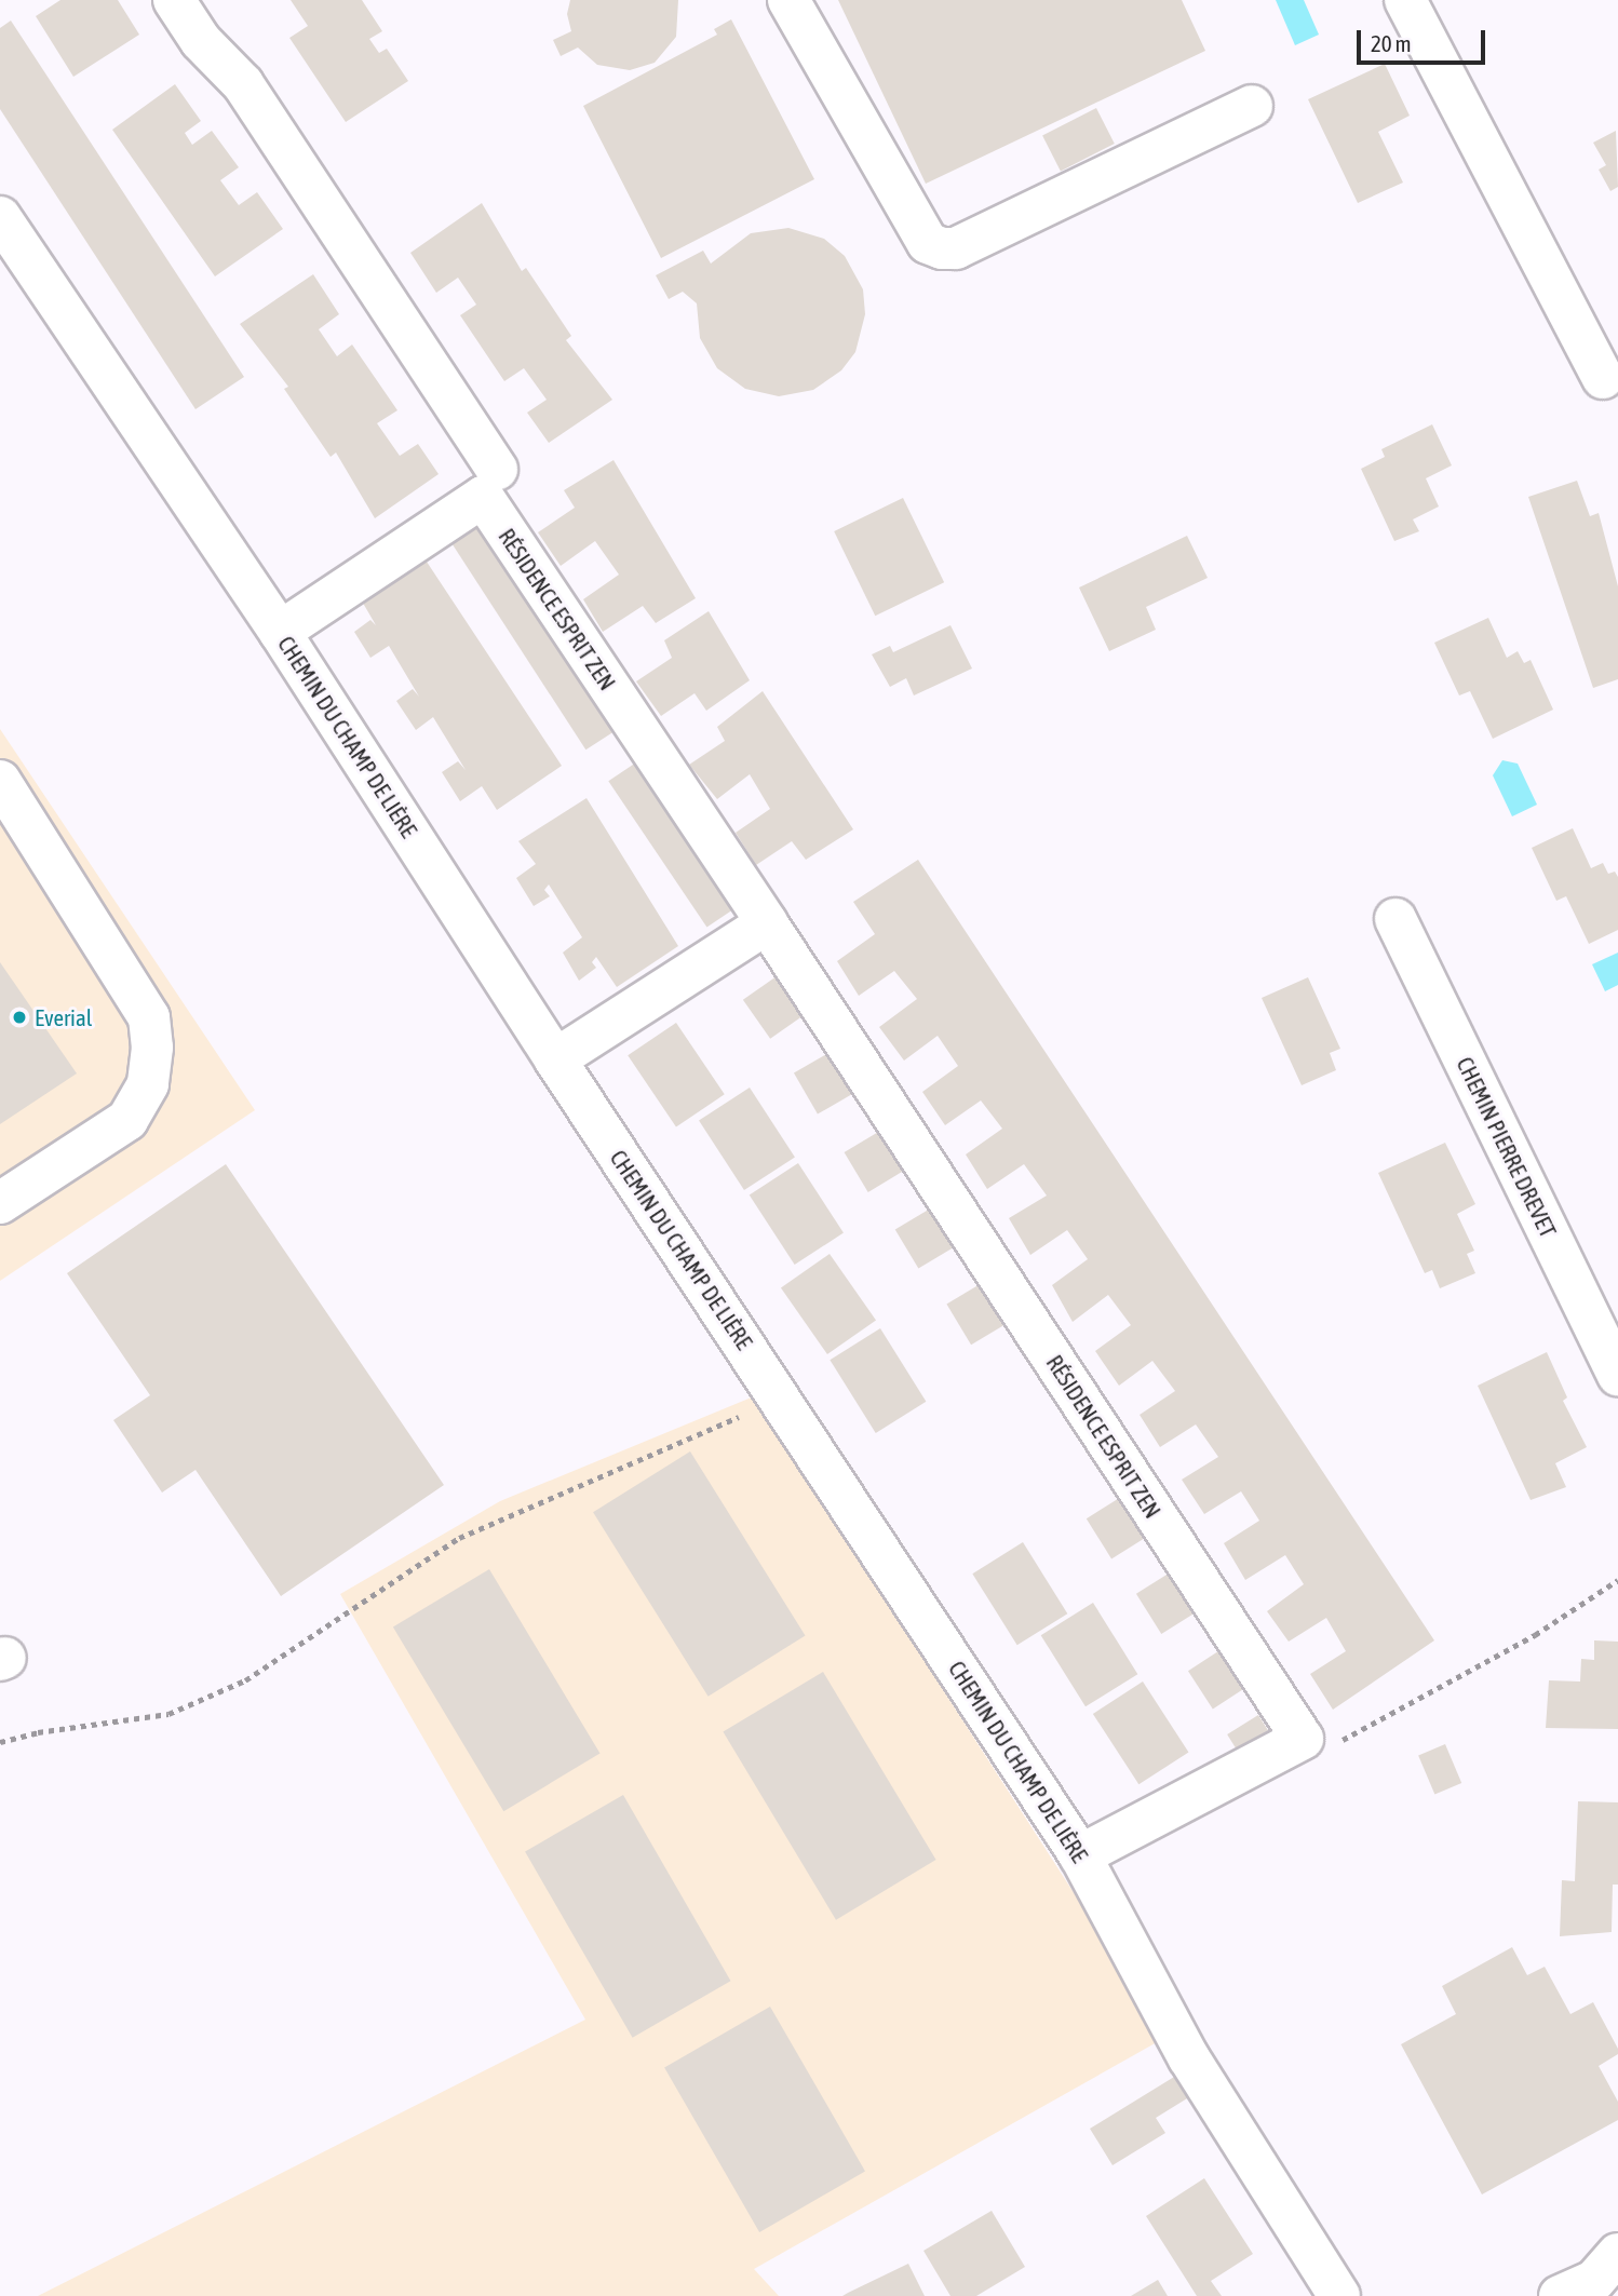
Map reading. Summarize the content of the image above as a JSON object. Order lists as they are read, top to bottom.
{
  "streets": {
    "street": ["RÉSIDENCE ESPRIT ZEN", "CHEMIN DU CHAMP DE LIÈRE", "CHEMIN PIERRE DREVET"]
  },
  "crossings": [
    ["RÉSIDENCE ESPRIT ZEN", "CHEMIN DU CHAMP DE LIÈRE"]
  ],
  "places": ["Everial"],
  "scale_bar": "20 m"
}
